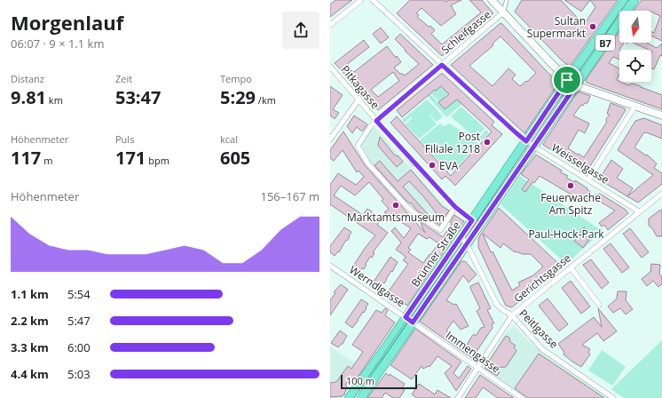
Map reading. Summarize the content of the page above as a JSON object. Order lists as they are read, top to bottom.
{
  "streets": {
    "main road": ["B7", "Brünner Straße"],
    "street": [
      "Schleifgasse",
      "Pitkagasse",
      "Weisselgasse",
      "Gerichtsgasse",
      "Werndlgasse",
      "Peitlgasse",
      "Immengasse"
    ]
  },
  "crossings": [
    ["Schleifgasse", "Pitkagasse"],
    ["Schleifgasse", "Weisselgasse"],
    ["Pitkagasse", "Brünner Straße"],
    ["Weisselgasse", "Brünner Straße"],
    ["Weisselgasse", "Gerichtsgasse"],
    ["Brünner Straße", "Werndlgasse"],
    ["Brünner Straße", "Peitlgasse"],
    ["Brünner Straße", "Immengasse"],
    ["Gerichtsgasse", "Peitlgasse"],
    ["Gerichtsgasse", "Immengasse"],
    ["Werndlgasse", "Immengasse"]
  ],
  "parks": ["Paul-Hock-Park"],
  "places": [
    "Sultan Supermarkt",
    "Post Filiale 1218",
    "EVA",
    "Feuerwache Am Spitz",
    "Marktamtsmuseum"
  ],
  "scale_bar": "100 m",
  "north": "bottom",
  "page": {
    "heading": ["Morgenlauf", "06:07 · 9 × 1.1 km"],
    "stats": [
      ["Distanz", "9.81 km"],
      ["Zeit", "53:47"],
      ["Tempo", "5:29 /km"],
      ["Höhenmeter", "117 m"],
      ["Puls", "171 bpm"],
      ["kcal", "605"]
    ],
    "chart": ["Höhenmeter", "156–167 m"],
    "list": [
      {
        "name": "1.1 km",
        "note": "5:54"
      },
      {
        "name": "2.2 km",
        "note": "5:47"
      },
      {
        "name": "3.3 km",
        "note": "6:00"
      },
      {
        "name": "4.4 km",
        "note": "5:03"
      }
    ],
    "scale": "100 m"
  }
}
